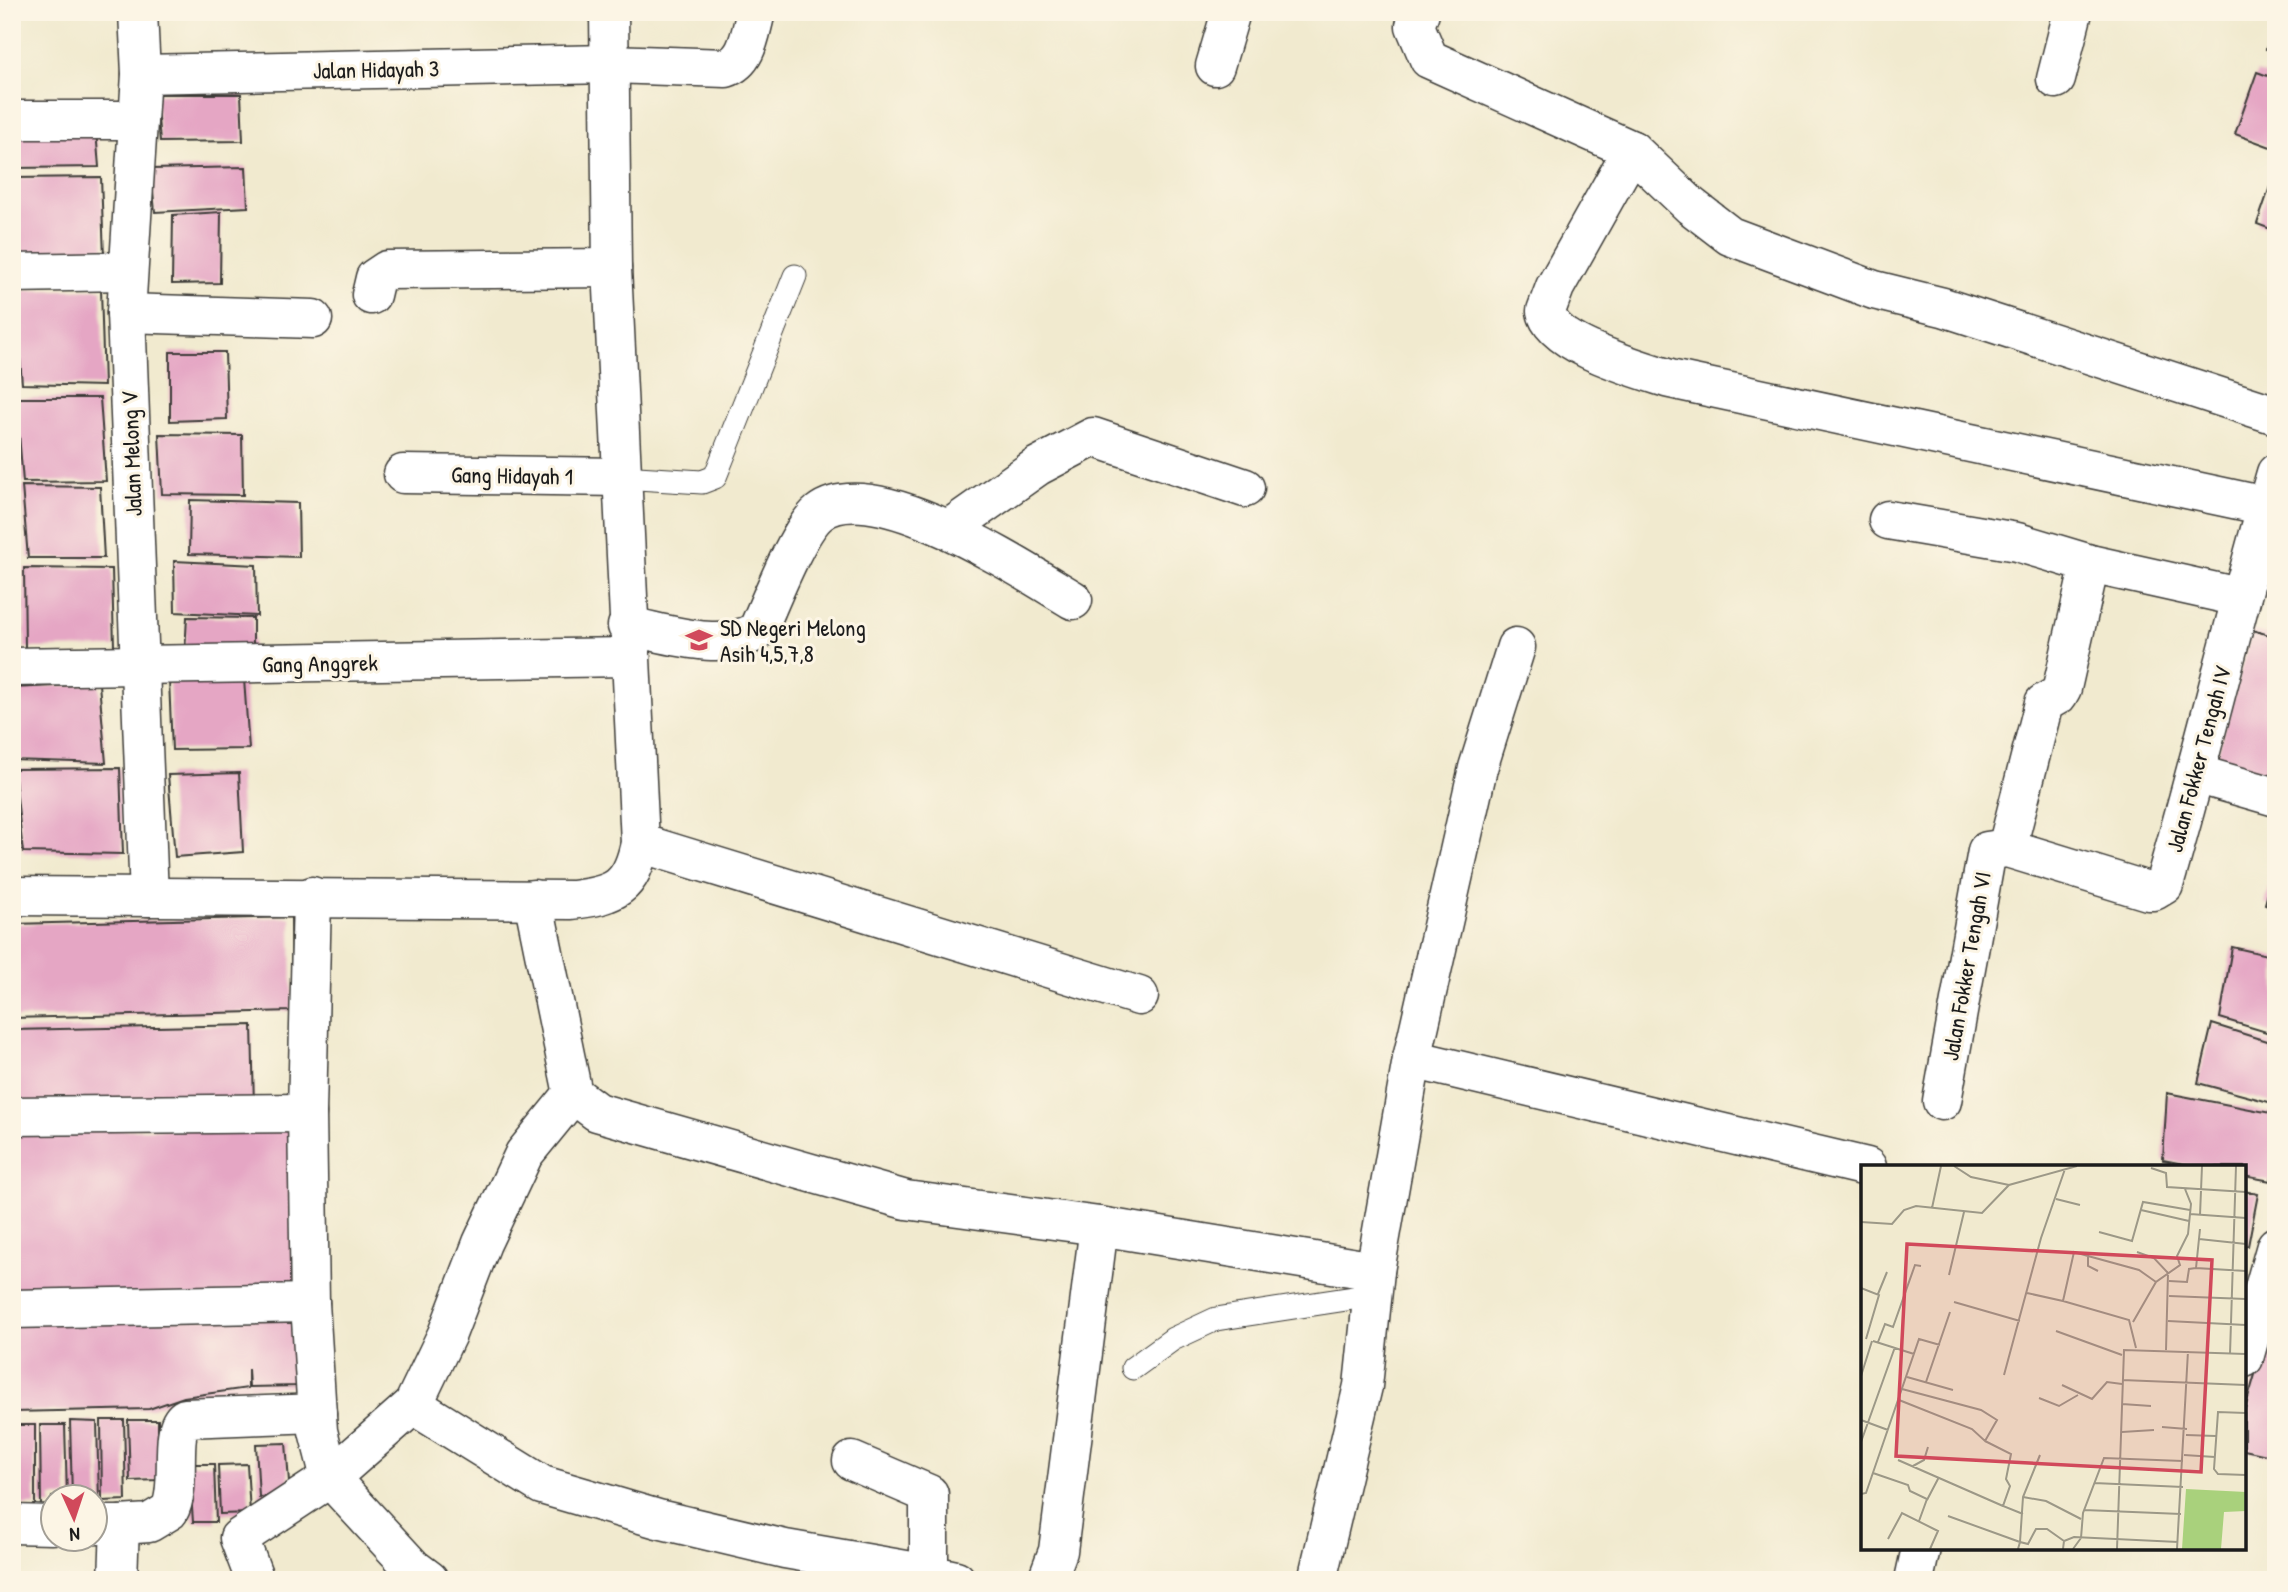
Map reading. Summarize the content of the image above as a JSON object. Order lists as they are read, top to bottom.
{
  "streets": {
    "street": [
      "Jalan Hidayah 3",
      "Jalan Melong V",
      "Gang Hidayah 1",
      "Gang Anggrek",
      "Jalan Fokker Tengah IV",
      "Jalan Fokker Tengah VI"
    ]
  },
  "crossings": [
    ["Jalan Hidayah 3", "Jalan Melong V"],
    ["Jalan Melong V", "Gang Anggrek"],
    ["Jalan Fokker Tengah IV", "Jalan Fokker Tengah VI"]
  ],
  "places": {
    "school or university": ["SD Negeri Melong Asih 4,5,7,8"]
  },
  "north": "bottom"
}
